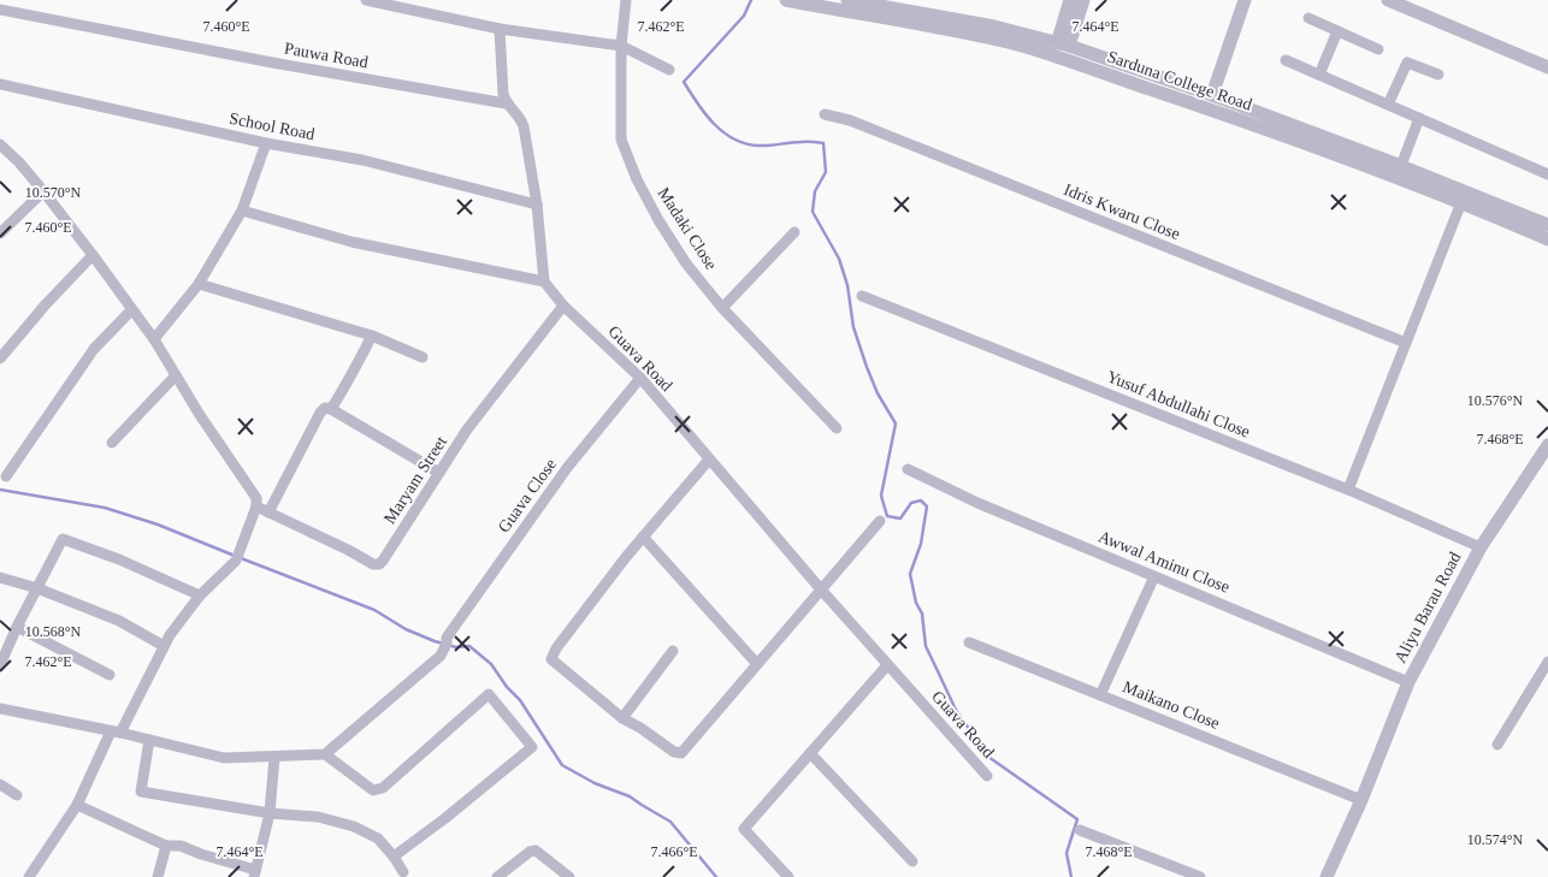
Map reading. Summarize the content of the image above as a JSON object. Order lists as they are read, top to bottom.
{
  "streets": {
    "street": [
      "Pauwa Road",
      "Sarduna College Road",
      "School Road",
      "Idris Kwaru Close",
      "Madaki Close",
      "Guava Road",
      "Yusuf Abdullahi Close",
      "Maryam Street",
      "Guava Close",
      "Awwal Aminu Close",
      "Aliyu Barau Road",
      "Maikano Close"
    ]
  },
  "crossings": [
    ["Guava Road", "Maryam Street"],
    ["Guava Road", "Guava Close"],
    ["Yusuf Abdullahi Close", "Aliyu Barau Road"],
    ["Awwal Aminu Close", "Aliyu Barau Road"],
    ["Aliyu Barau Road", "Maikano Close"]
  ],
  "coordinates": [
    "7.460°E",
    "7.462°E",
    "7.464°E",
    "10.570°N",
    "10.576°N",
    "7.468°E",
    "10.568°N",
    "10.574°N",
    "7.466°E"
  ]
}
